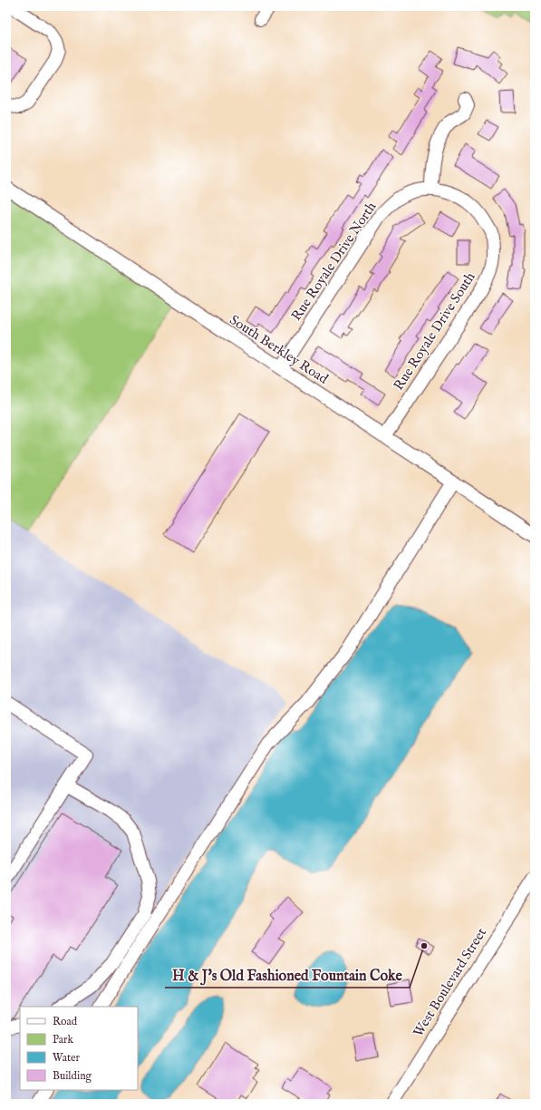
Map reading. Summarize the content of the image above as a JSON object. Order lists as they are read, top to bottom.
{
  "streets": {
    "street": [
      "Rue Royale Drive North",
      "Rue Royale Drive South",
      "South Berkley Road",
      "West Boulevard Street"
    ]
  },
  "crossings": [
    ["Rue Royale Drive North", "Rue Royale Drive South"],
    ["Rue Royale Drive North", "South Berkley Road"],
    ["Rue Royale Drive South", "South Berkley Road"]
  ],
  "places": ["H & J's Old Fashioned Fountain Coke"],
  "legend": [
    "Road",
    "Park",
    "Water",
    "Building"
  ]
}
